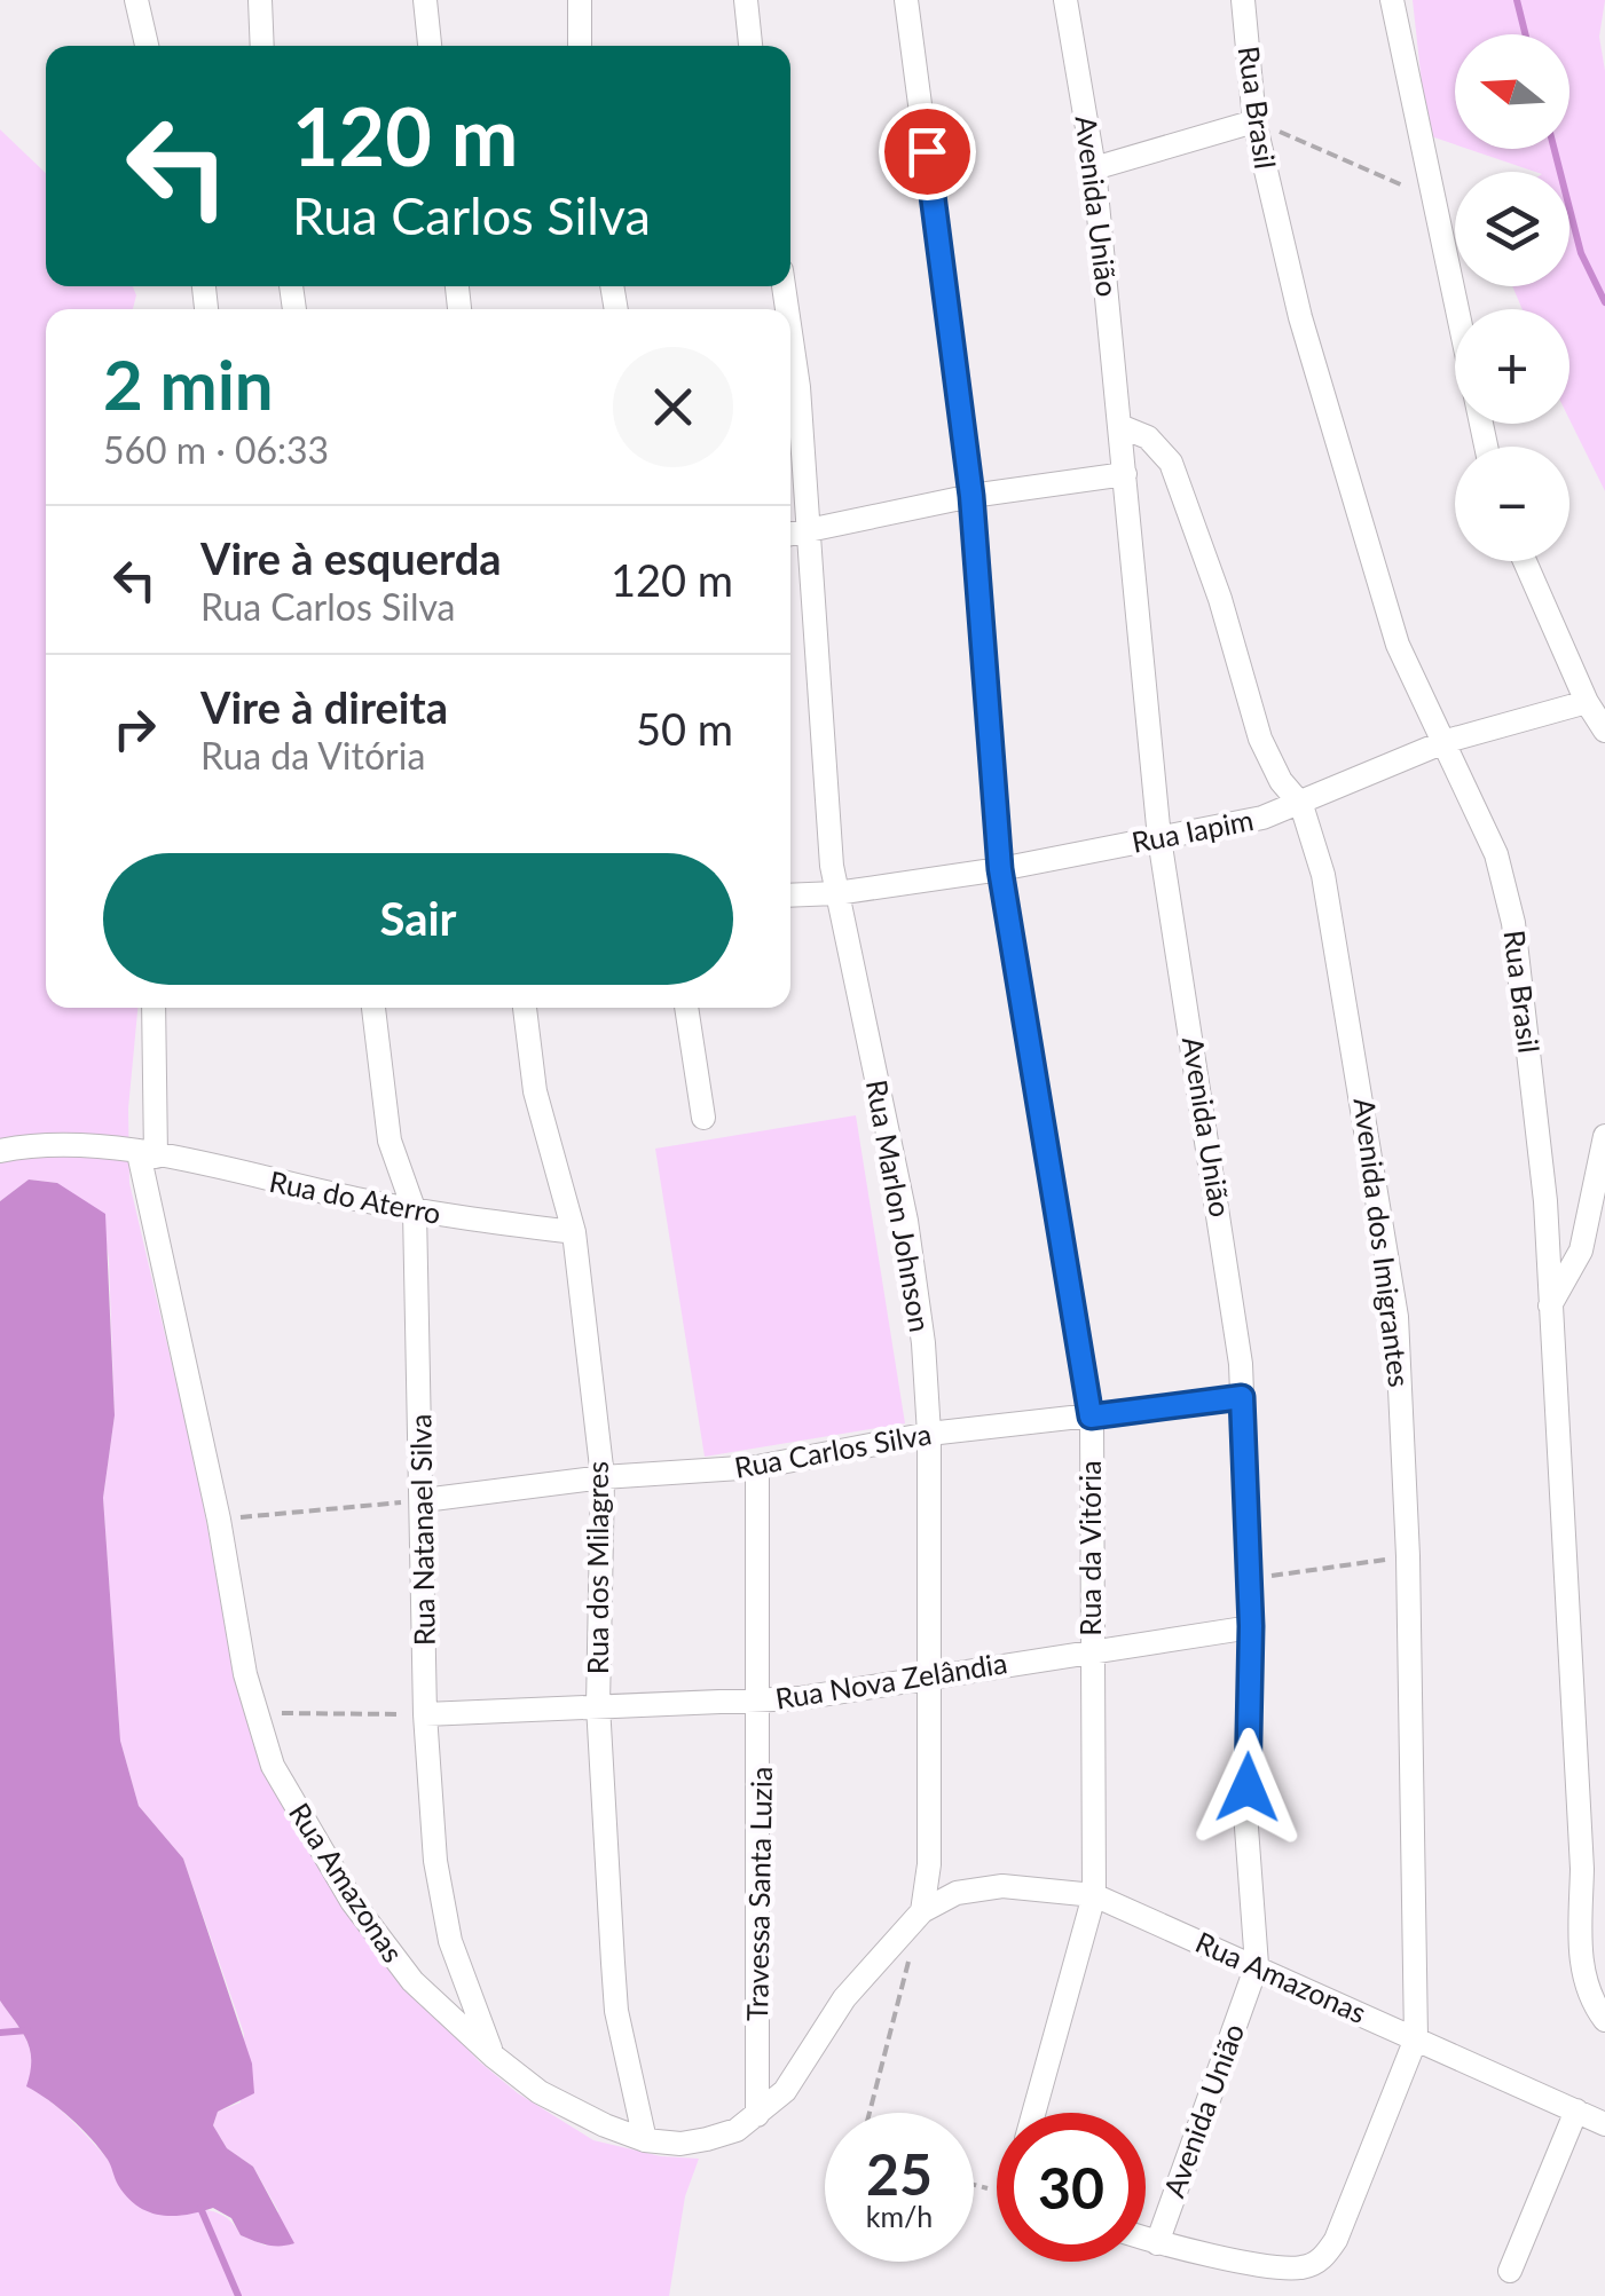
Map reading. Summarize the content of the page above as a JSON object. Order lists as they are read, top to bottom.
{
  "streets": {
    "street": [
      "Rua Brasil",
      "Avenida União",
      "Rua Iapim",
      "Rua do Aterro",
      "Rua Marlon Johnson",
      "Avenida dos Imigrantes",
      "Rua Carlos Silva",
      "Rua Natanael Silva",
      "Rua da Vitória",
      "Rua dos Milagres",
      "Rua Nova Zelândia",
      "Rua Amazonas",
      "Travessa Santa Luzia"
    ]
  },
  "crossings": [
    ["Rua Brasil", "Rua Iapim"],
    ["Avenida União", "Rua Iapim"],
    ["Avenida União", "Avenida dos Imigrantes"],
    ["Avenida União", "Rua Carlos Silva"],
    ["Avenida União", "Rua Nova Zelândia"],
    ["Avenida União", "Rua Amazonas"],
    ["Rua Iapim", "Rua Marlon Johnson"],
    ["Rua Iapim", "Avenida dos Imigrantes"],
    ["Rua Iapim", "Rua da Vitória"],
    ["Rua do Aterro", "Rua Natanael Silva"],
    ["Rua do Aterro", "Rua dos Milagres"],
    ["Rua do Aterro", "Rua Amazonas"],
    ["Rua Marlon Johnson", "Rua Carlos Silva"],
    ["Rua Marlon Johnson", "Rua Nova Zelândia"],
    ["Rua Marlon Johnson", "Rua Amazonas"],
    ["Avenida dos Imigrantes", "Rua Amazonas"],
    ["Rua Carlos Silva", "Rua Natanael Silva"],
    ["Rua Carlos Silva", "Rua da Vitória"],
    ["Rua Carlos Silva", "Rua dos Milagres"],
    ["Rua Carlos Silva", "Travessa Santa Luzia"],
    ["Rua Natanael Silva", "Rua Nova Zelândia"],
    ["Rua Natanael Silva", "Rua Amazonas"],
    ["Rua da Vitória", "Rua Nova Zelândia"],
    ["Rua da Vitória", "Rua Amazonas"],
    ["Rua dos Milagres", "Rua Nova Zelândia"],
    ["Rua dos Milagres", "Rua Amazonas"],
    ["Rua Nova Zelândia", "Travessa Santa Luzia"],
    ["Rua Amazonas", "Travessa Santa Luzia"]
  ],
  "north": "left",
  "page": {
    "map_buttons": ["+", "−"],
    "turn": ["120 m", "Rua Carlos Silva"],
    "heading": ["2 min", "560 m · 06:33"],
    "list": [
      {
        "name": "Vire à esquerda",
        "note": "Rua Carlos Silva",
        "value": "120 m"
      },
      {
        "name": "Vire à direita",
        "note": "Rua da Vitória",
        "value": "50 m"
      }
    ],
    "buttons": "Sair",
    "speed": "25 km/h",
    "limit": "30"
  }
}
